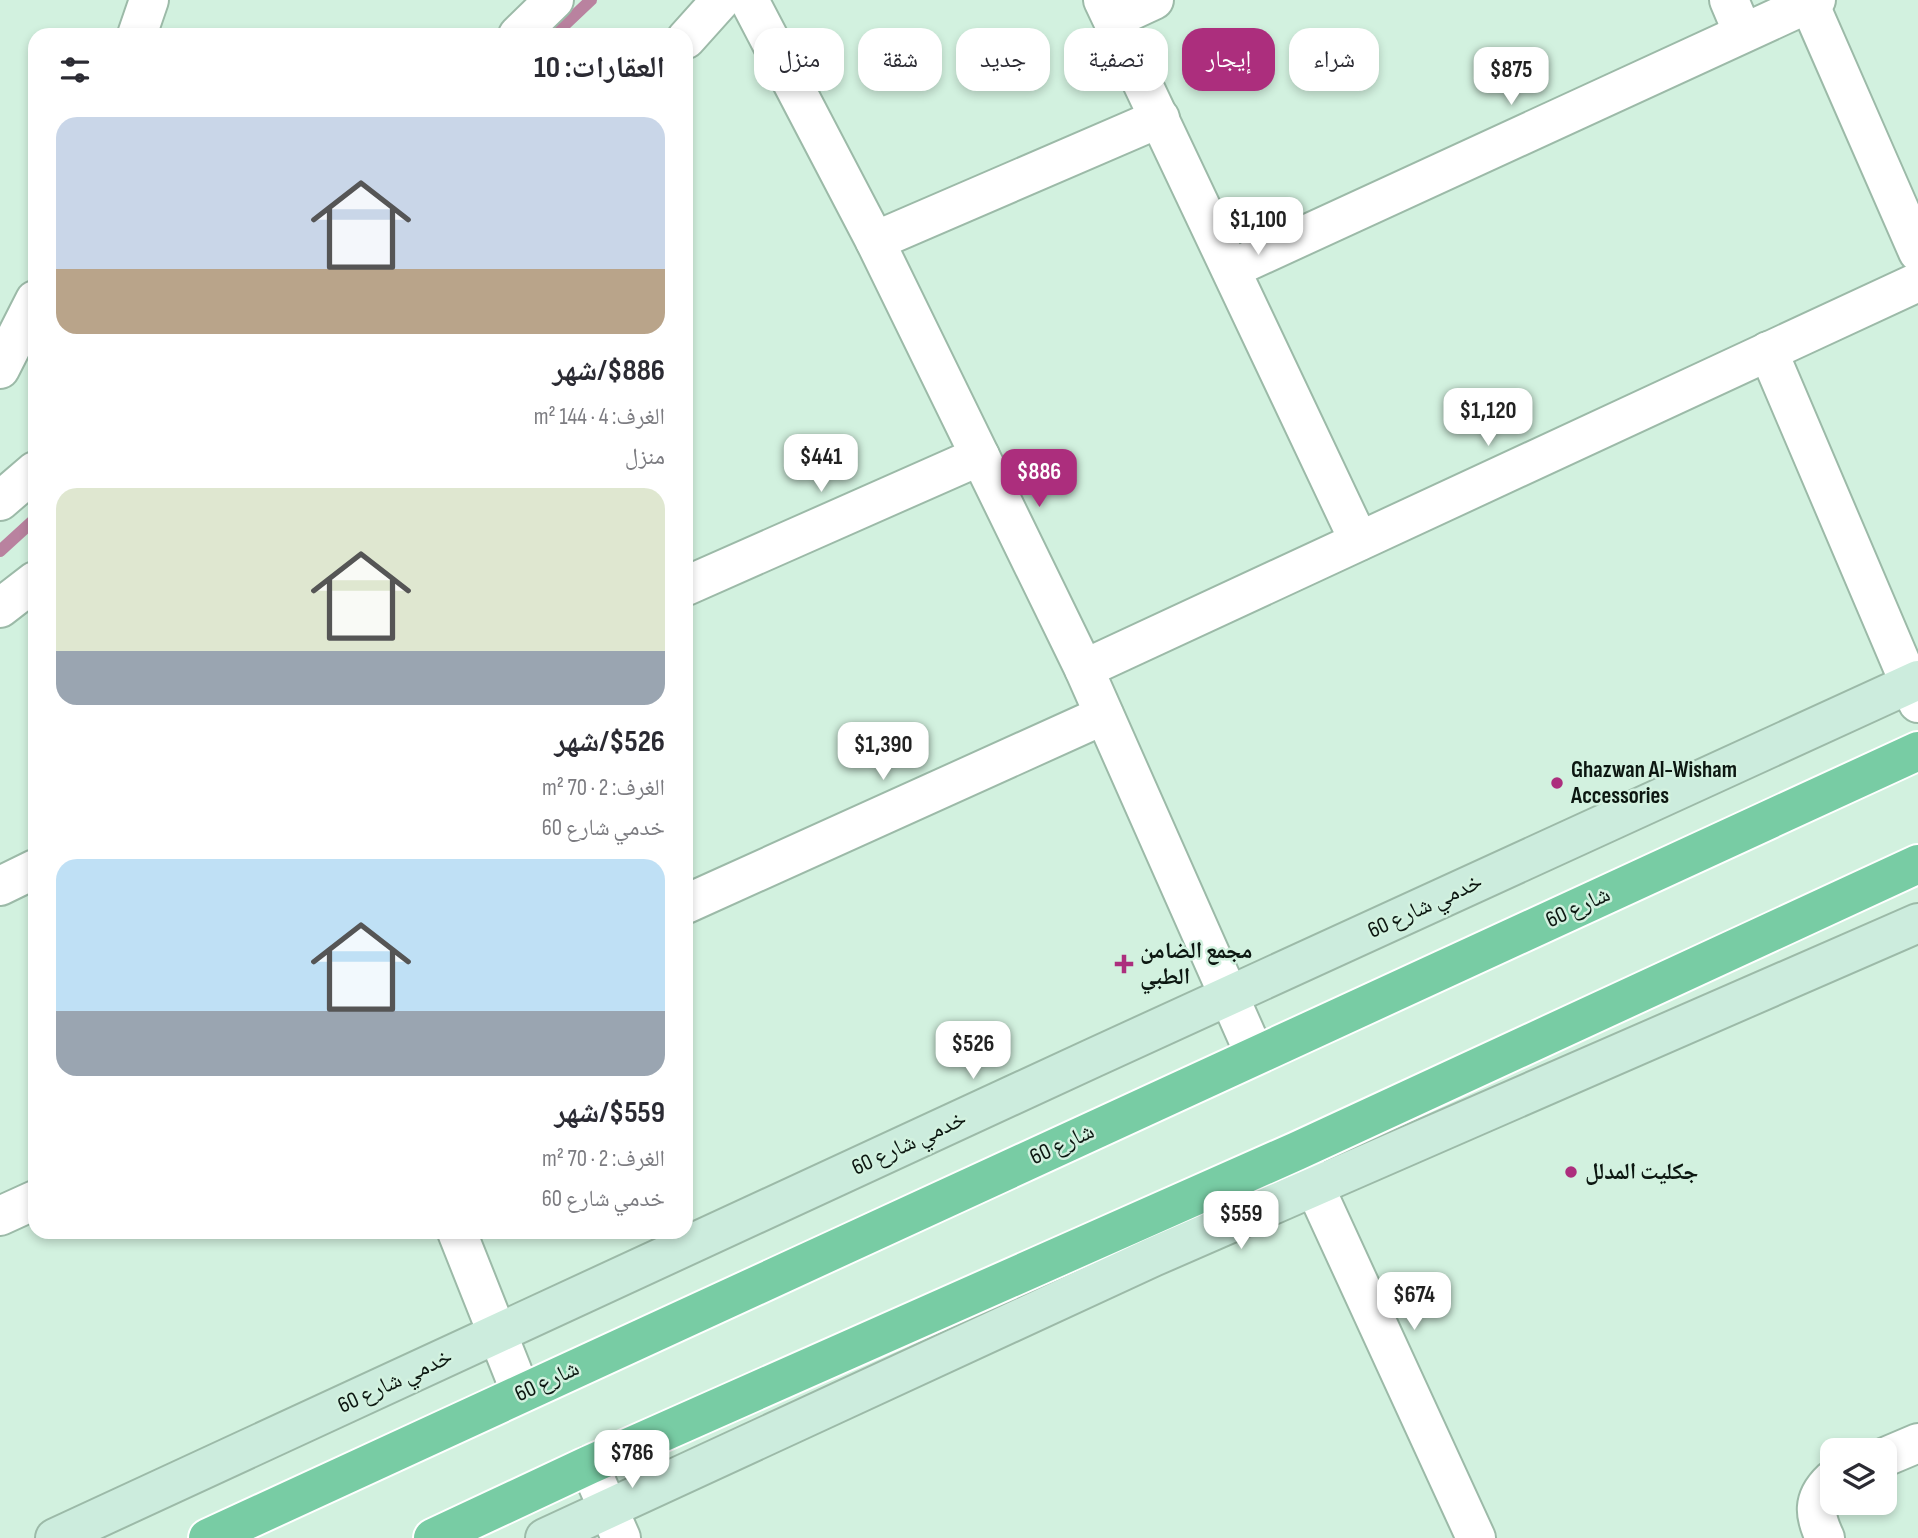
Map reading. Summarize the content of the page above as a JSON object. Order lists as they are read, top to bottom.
{
  "streets": {
    "highway": ["شارع 60"],
    "main road": ["خدمي شارع 60"]
  },
  "places": {
    "other": ["Ghazwan Al-Wisham Accessories", "جكليت المدلل"],
    "health": ["مجمع الضامن الطبي"]
  },
  "page": {
    "chip": [
      "شراء",
      "إيجار",
      "تصفية",
      "جديد",
      "شقة",
      "منزل"
    ],
    "heading": "العقارات: 10",
    "price": [
      "$875",
      "$1,100",
      "$1,120",
      "$441",
      "$886",
      "$1,390",
      "$526",
      "$559",
      "$674",
      "$786"
    ],
    "list": [
      {
        "name": "$886/شهر",
        "note": "الغرف: 4 · 144 m² · منزل"
      },
      {
        "name": "$526/شهر",
        "note": "الغرف: 2 · 70 m² · خدمي شارع 60"
      },
      {
        "name": "$559/شهر",
        "note": "الغرف: 2 · 70 m² · خدمي شارع 60"
      }
    ]
  }
}
